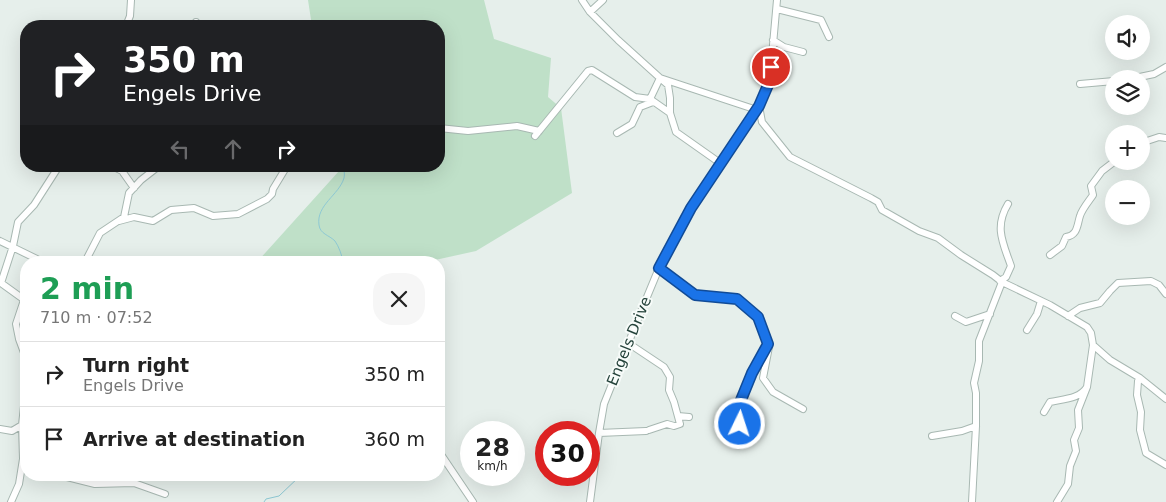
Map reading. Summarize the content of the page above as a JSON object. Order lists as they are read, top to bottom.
{
  "streets": {
    "street": ["Engels Drive"]
  },
  "page": {
    "map_buttons": ["+", "−"],
    "turn": ["350 m", "Engels Drive"],
    "heading": ["2 min", "710 m · 07:52"],
    "list": [
      {
        "name": "Turn right",
        "note": "Engels Drive",
        "value": "350 m"
      },
      {
        "name": "Arrive at destination",
        "value": "360 m"
      }
    ],
    "speed": "28 km/h",
    "limit": "30"
  }
}
